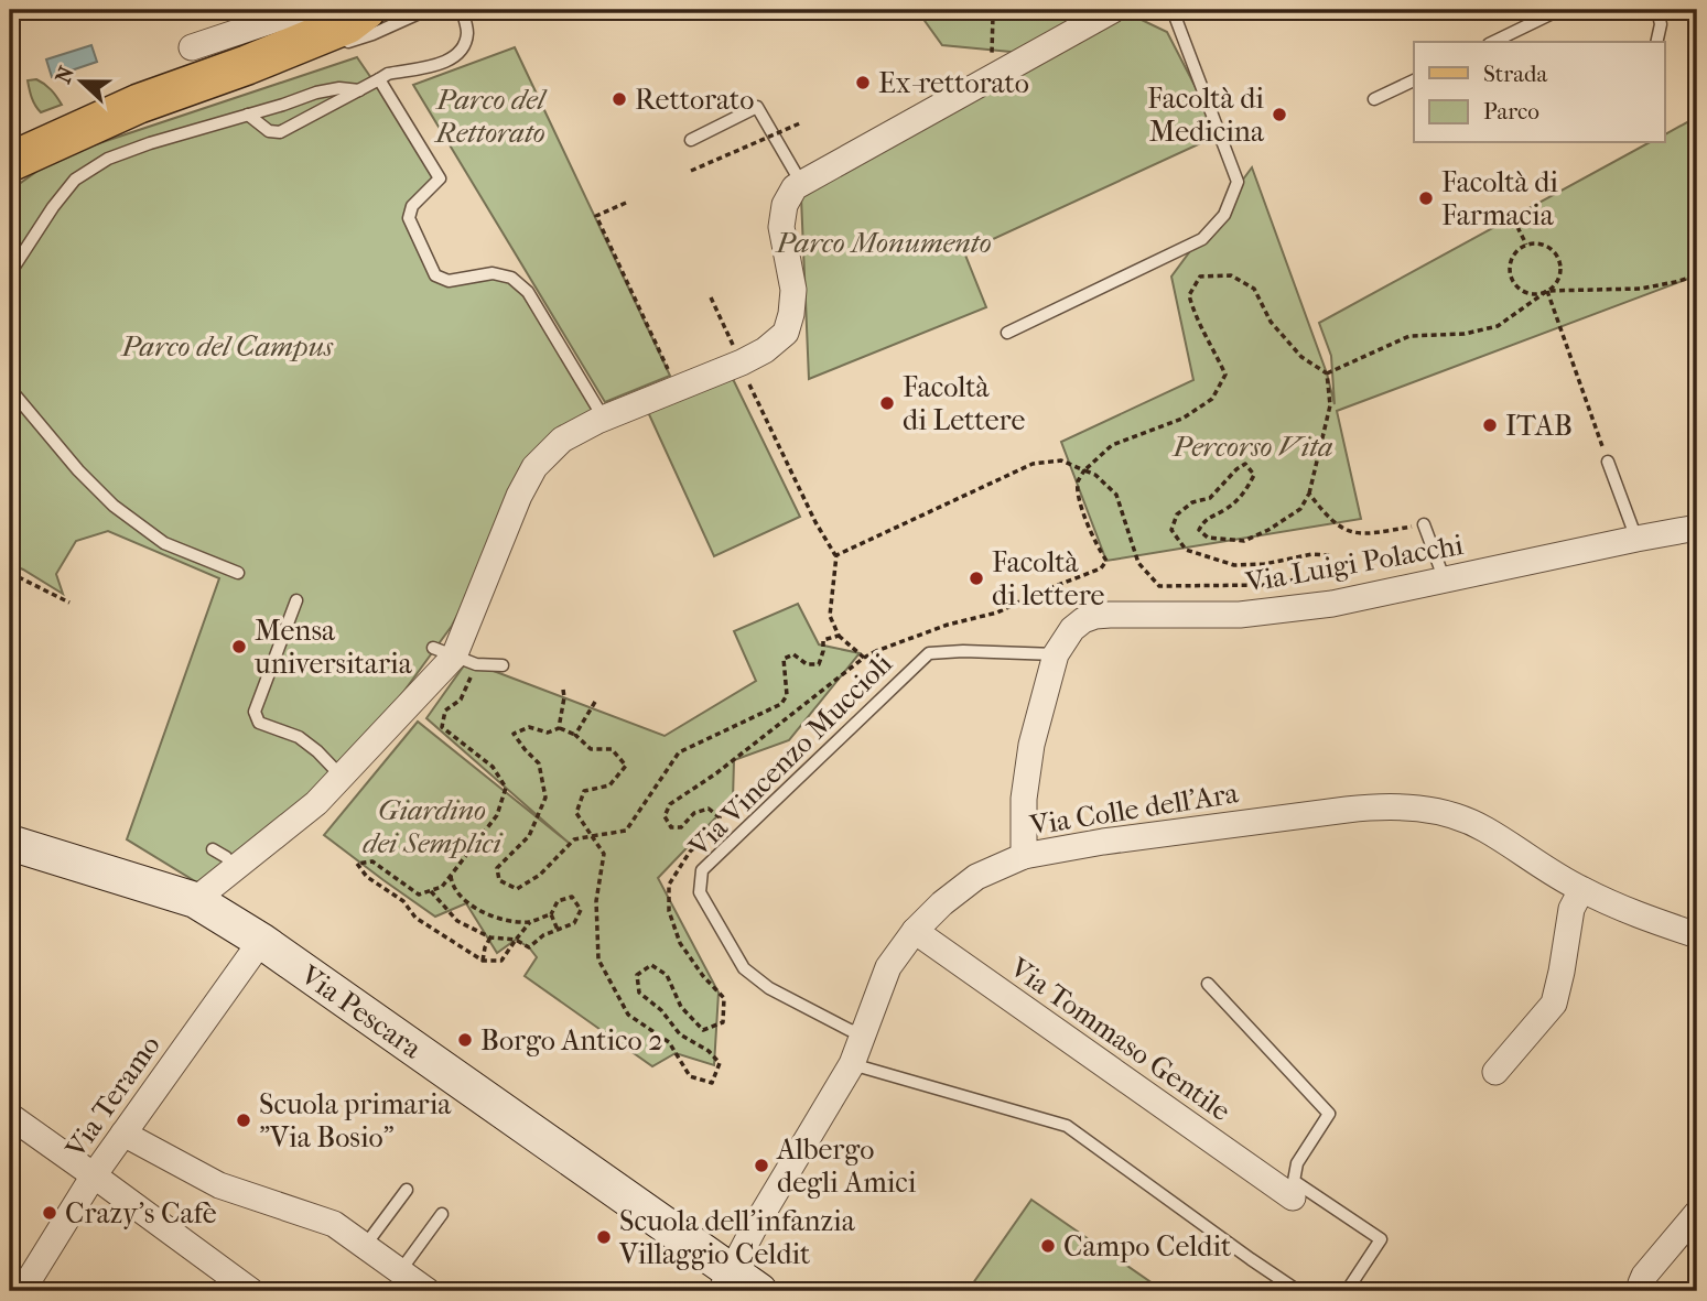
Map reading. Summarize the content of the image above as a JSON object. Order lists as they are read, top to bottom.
{
  "streets": {
    "street": [
      "Via Luigi Polacchi",
      "Via Colle dell'Ara",
      "Via Pescara",
      "Via Tommaso Gentile",
      "Via Teramo"
    ],
    "lane": ["Via Vincenzo Muccioli"]
  },
  "crossings": [
    ["Via Luigi Polacchi", "Via Vincenzo Muccioli"],
    ["Via Luigi Polacchi", "Via Colle dell'Ara"],
    ["Via Vincenzo Muccioli", "Via Colle dell'Ara"],
    ["Via Colle dell'Ara", "Via Pescara"],
    ["Via Colle dell'Ara", "Via Tommaso Gentile"],
    ["Via Pescara", "Via Teramo"]
  ],
  "parks": [
    "Parco del Rettorato",
    "Parco Monumento",
    "Parco del Campus",
    "Percorso Vita",
    "Giardino dei Semplici"
  ],
  "places": [
    "Ex-rettorato",
    "Rettorato",
    "Facoltà di Medicina",
    "Facoltà di Farmacia",
    "Facoltà di Lettere",
    "ITAB",
    "Facoltà di lettere",
    "Mensa universitaria",
    "Borgo Antico 2",
    "Scuola primaria \"Via Bosio\"",
    "Albergo degli Amici",
    "Crazy's Cafè",
    "Scuola dell'infanzia Villaggio Celdit",
    "Campo Celdit"
  ],
  "legend": ["Strada", "Parco"],
  "north": "left"
}
